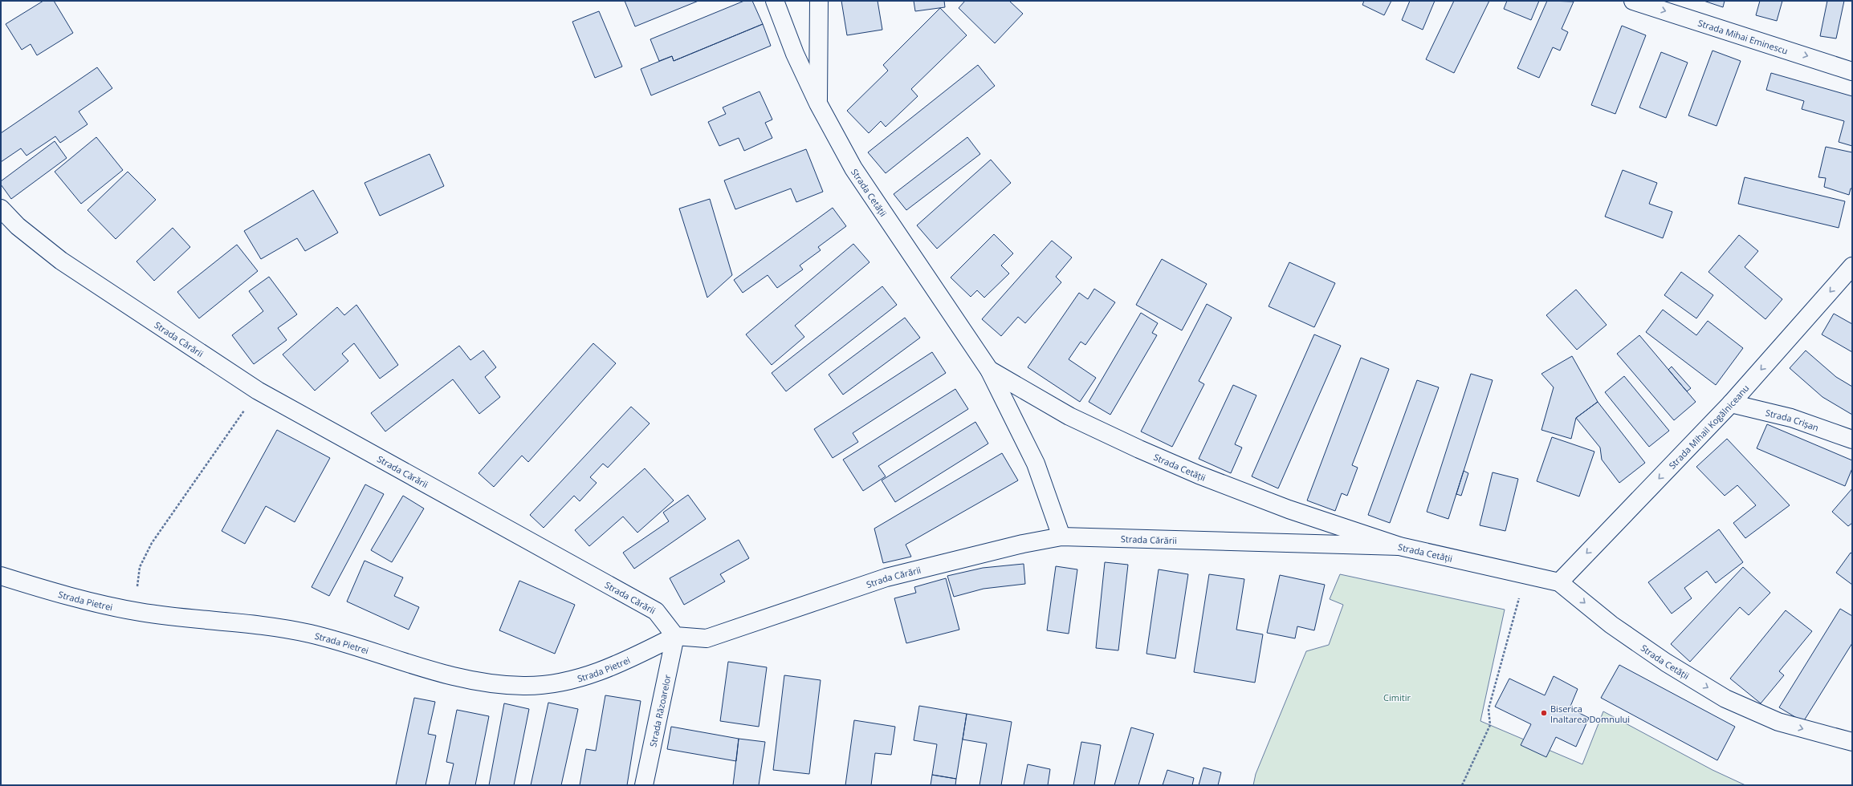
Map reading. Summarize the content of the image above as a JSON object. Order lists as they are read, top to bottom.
{
  "streets": {
    "street": [
      "Strada Mihai Eminescu",
      "Strada Cetății",
      "Strada Cărării",
      "Strada Crișan",
      "Strada Mihail Kogălniceanu",
      "Strada Pietrei",
      "Strada Răzoarelor"
    ]
  },
  "crossings": [
    ["Strada Cetății", "Strada Cărării"],
    ["Strada Cetății", "Strada Mihail Kogălniceanu"],
    ["Strada Cărării", "Strada Pietrei"],
    ["Strada Cărării", "Strada Răzoarelor"],
    ["Strada Crișan", "Strada Mihail Kogălniceanu"],
    ["Strada Pietrei", "Strada Răzoarelor"]
  ],
  "one_way": ["Strada Mihai Eminescu", "Strada Mihail Kogălniceanu"],
  "parks": ["Cimitir"],
  "places": ["Biserica Inaltarea Domnului"]
}
